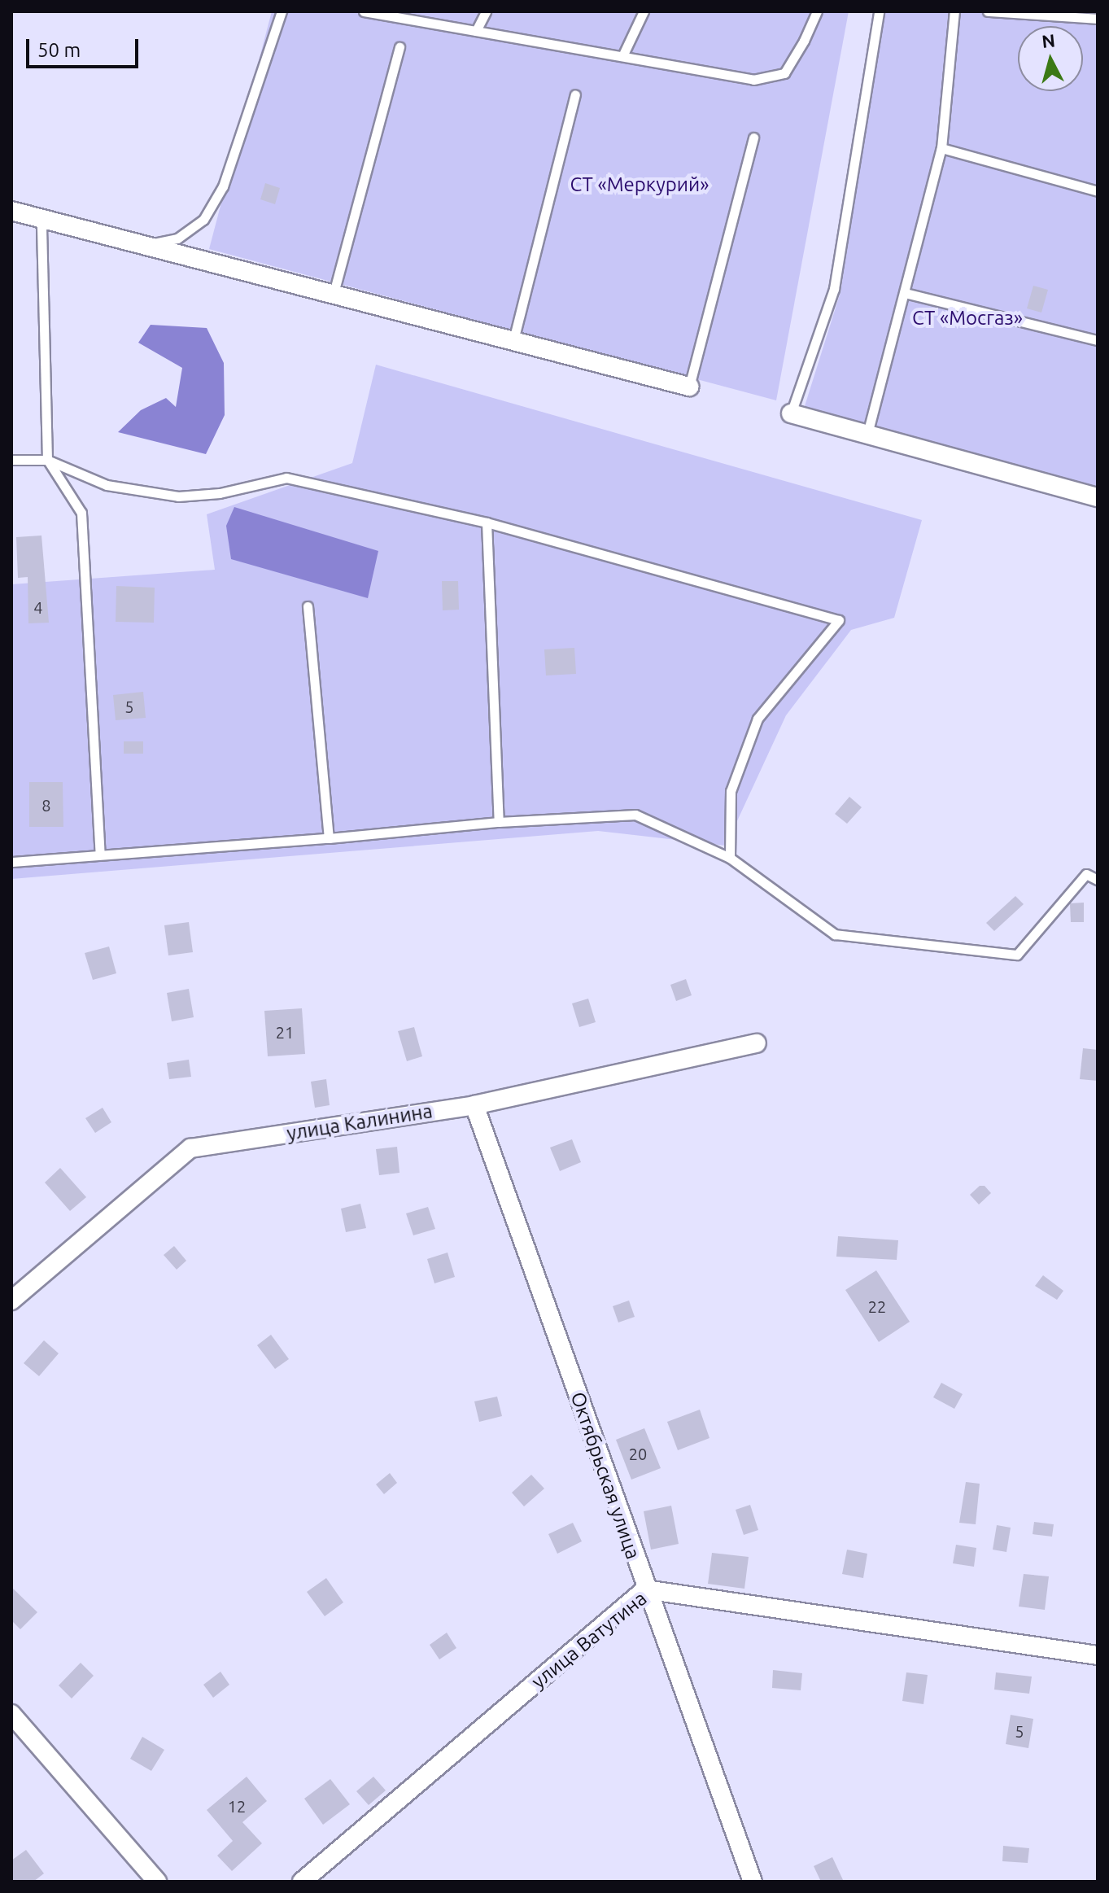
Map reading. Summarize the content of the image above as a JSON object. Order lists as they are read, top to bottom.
{
  "streets": {
    "street": ["улица Калинина", "Октябрьская улица", "улица Ватутина"]
  },
  "crossings": [
    ["улица Калинина", "Октябрьская улица"],
    ["Октябрьская улица", "улица Ватутина"]
  ],
  "parks": ["СТ «Меркурий»", "СТ «Мосгаз»"],
  "house_numbers": [
    "4",
    "5",
    "8",
    "21",
    "22",
    "20",
    "5",
    "12"
  ],
  "scale_bar": "50 m",
  "north": "top"
}
